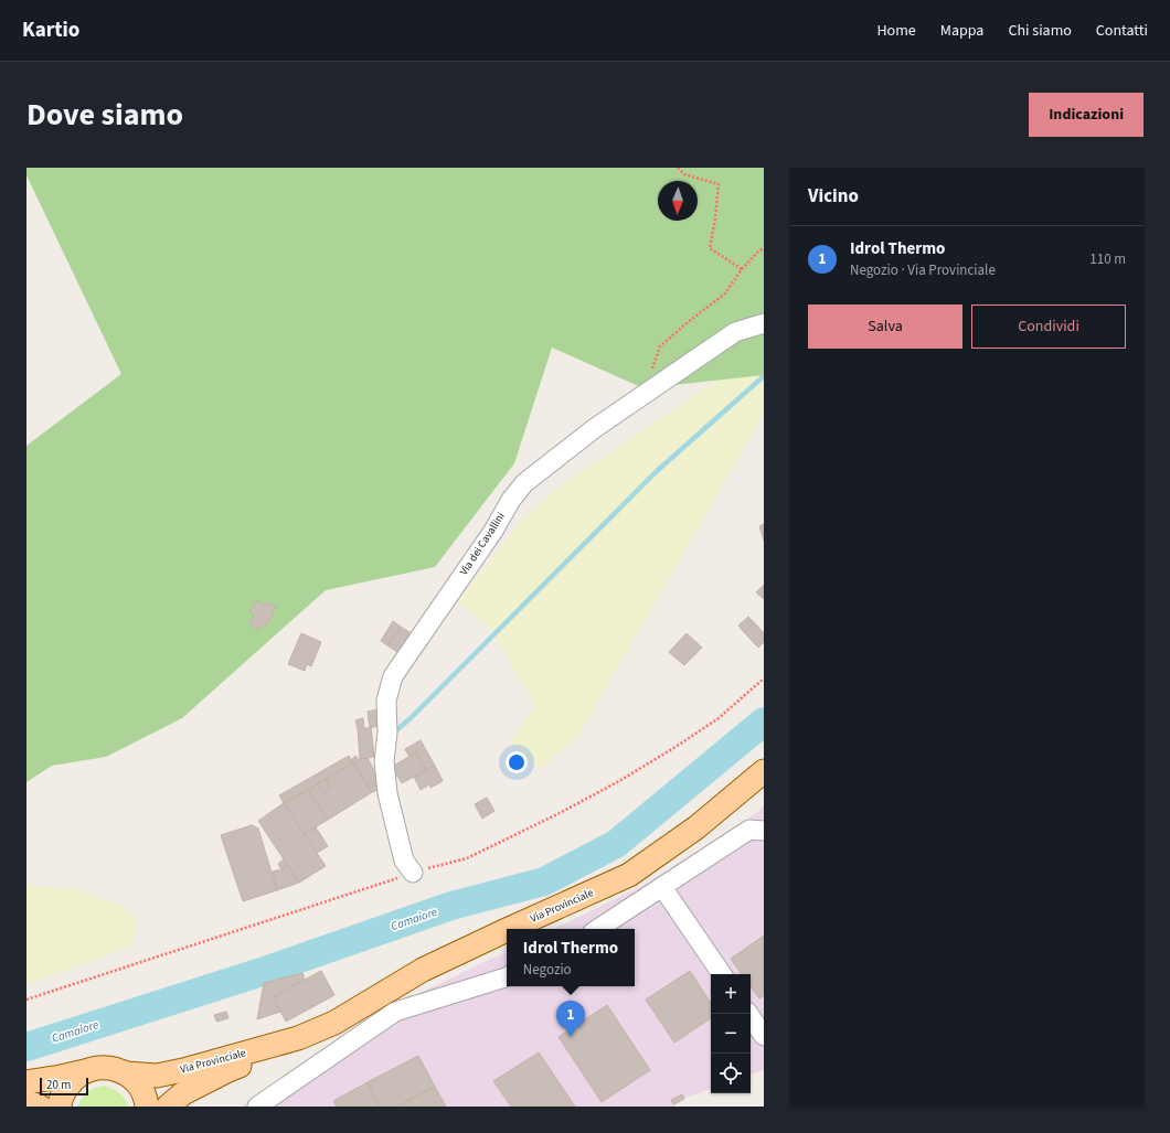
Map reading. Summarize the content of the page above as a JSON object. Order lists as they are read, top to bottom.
{
  "streets": {
    "main road": ["Via Provinciale"],
    "street": ["Via dei Cavallini"]
  },
  "water": ["Camaiore"],
  "scale_bar": "20 m",
  "north": "bottom",
  "page": {
    "header": "Kartio",
    "nav": [
      "Home",
      "Mappa",
      "Chi siamo",
      "Contatti"
    ],
    "title": "Dove siamo",
    "buttons": [
      "Indicazioni",
      ["Salva", "Condividi"]
    ],
    "heading": "Vicino",
    "list": [
      {
        "mark": "1",
        "name": "Idrol Thermo",
        "note": "Negozio · Via Provinciale",
        "value": "110 m"
      }
    ],
    "popup": ["Idrol Thermo", "Negozio"],
    "map_buttons": ["+", "−"],
    "pins": "1",
    "scale": "20 m"
  }
}
